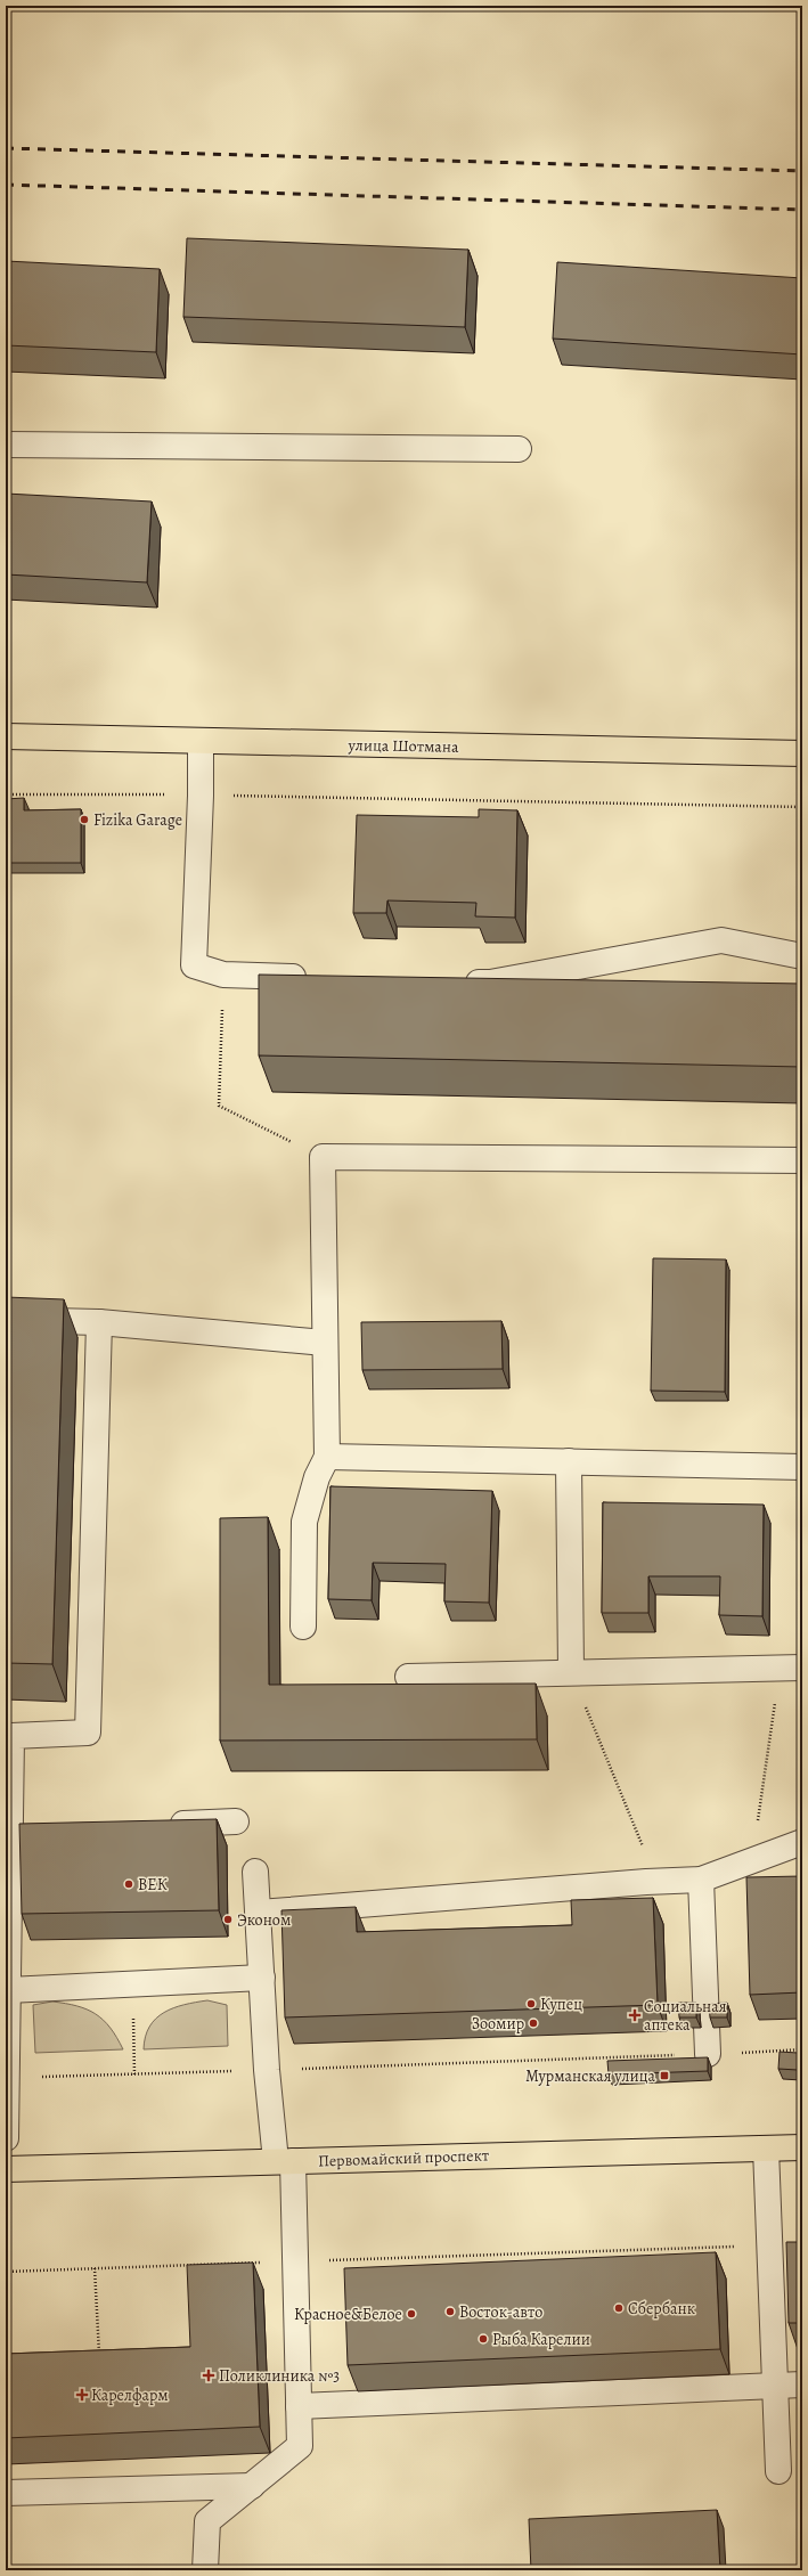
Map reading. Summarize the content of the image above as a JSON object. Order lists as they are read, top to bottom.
{
  "streets": {
    "main road": ["улица Шотмана", "Первомайский проспект"]
  },
  "places": {
    "other": [
      "Fizika Garage",
      "ВЕК",
      "Эконом",
      "Купец",
      "Зоомир",
      "Сбербанк",
      "Восток-авто",
      "Красное&Белое",
      "Рыба Карелии"
    ],
    "health": ["Социальная аптека", "Поликлиника №3", "Карелфарм"],
    "transit": ["Мурманская улица"]
  }
}
